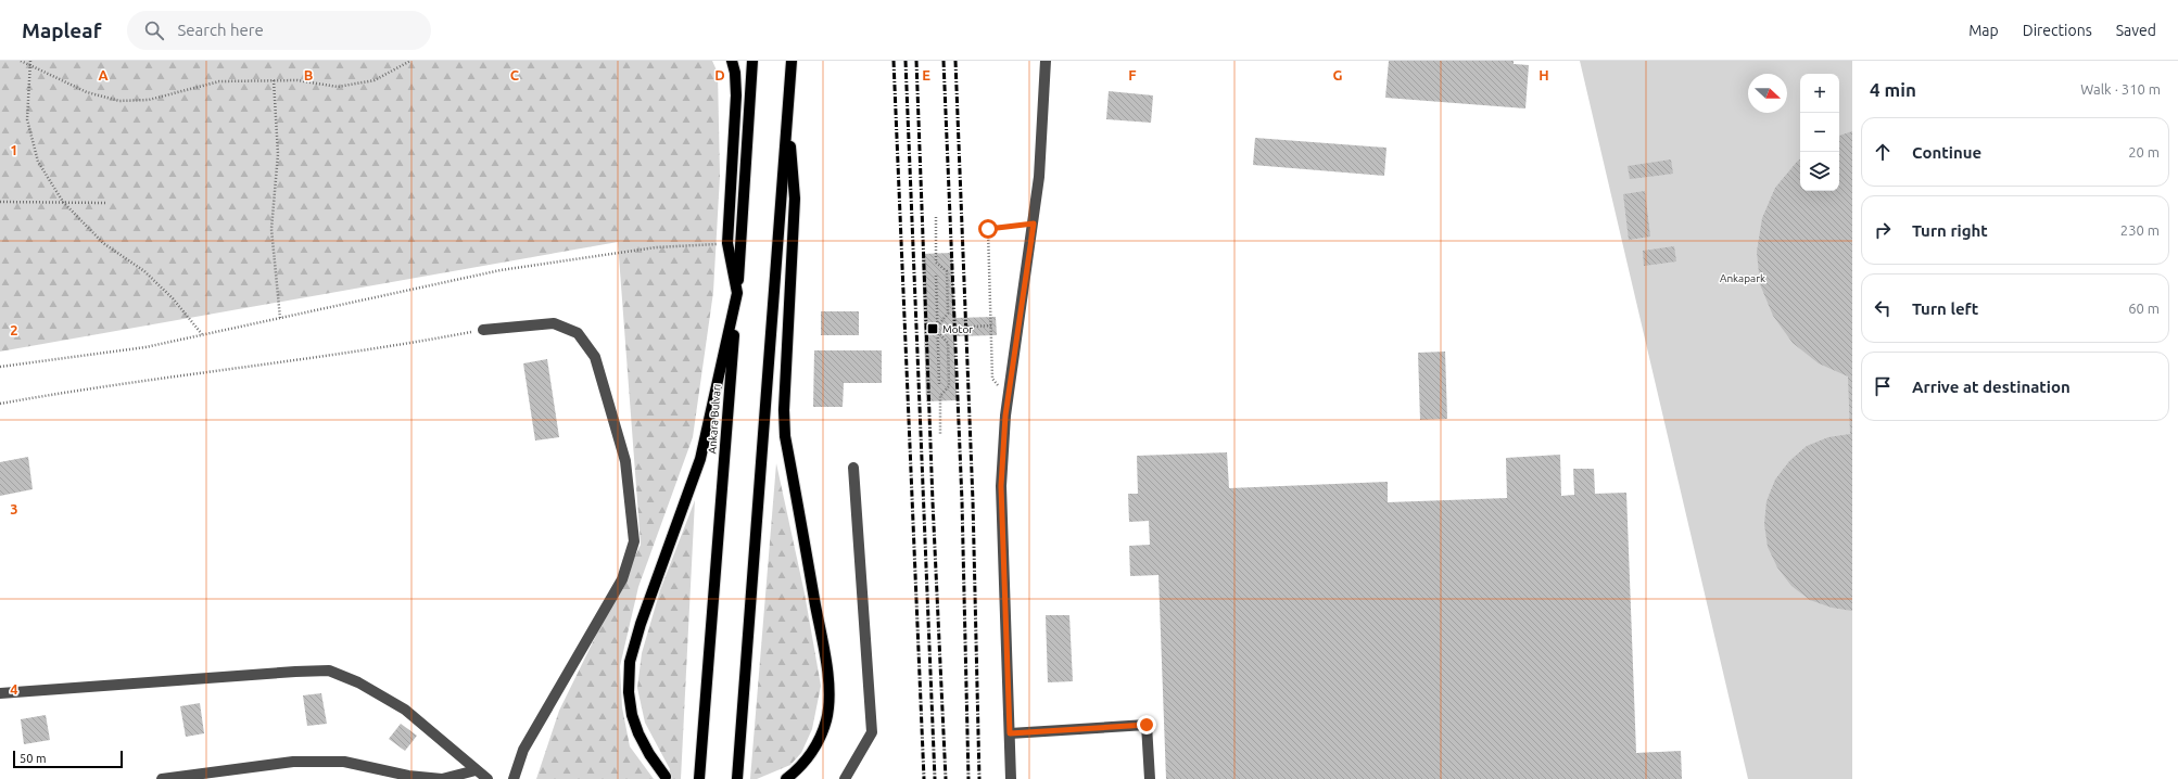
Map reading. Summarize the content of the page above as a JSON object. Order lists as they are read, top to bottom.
{
  "streets": {
    "main road": ["Ankara Bulvarı"]
  },
  "parks": ["Ankapark"],
  "places": {
    "transit": ["Motor"]
  },
  "scale_bar": "50 m",
  "north": "right",
  "page": {
    "header": "Mapleaf",
    "search": "Search here",
    "nav": ["Map", "Directions", "Saved"],
    "heading": ["4 min", "Walk · 310 m"],
    "map_buttons": ["+", "−"],
    "list": [
      ["Continue", "20 m"],
      ["Turn right", "230 m"],
      ["Turn left", "60 m"],
      "Arrive at destination"
    ],
    "scale": "50 m"
  },
  "grid": {
    "columns": [
      "A",
      "B",
      "C",
      "D",
      "E",
      "F",
      "G",
      "H"
    ],
    "rows": [
      "1",
      "2",
      "3",
      "4"
    ]
  }
}
